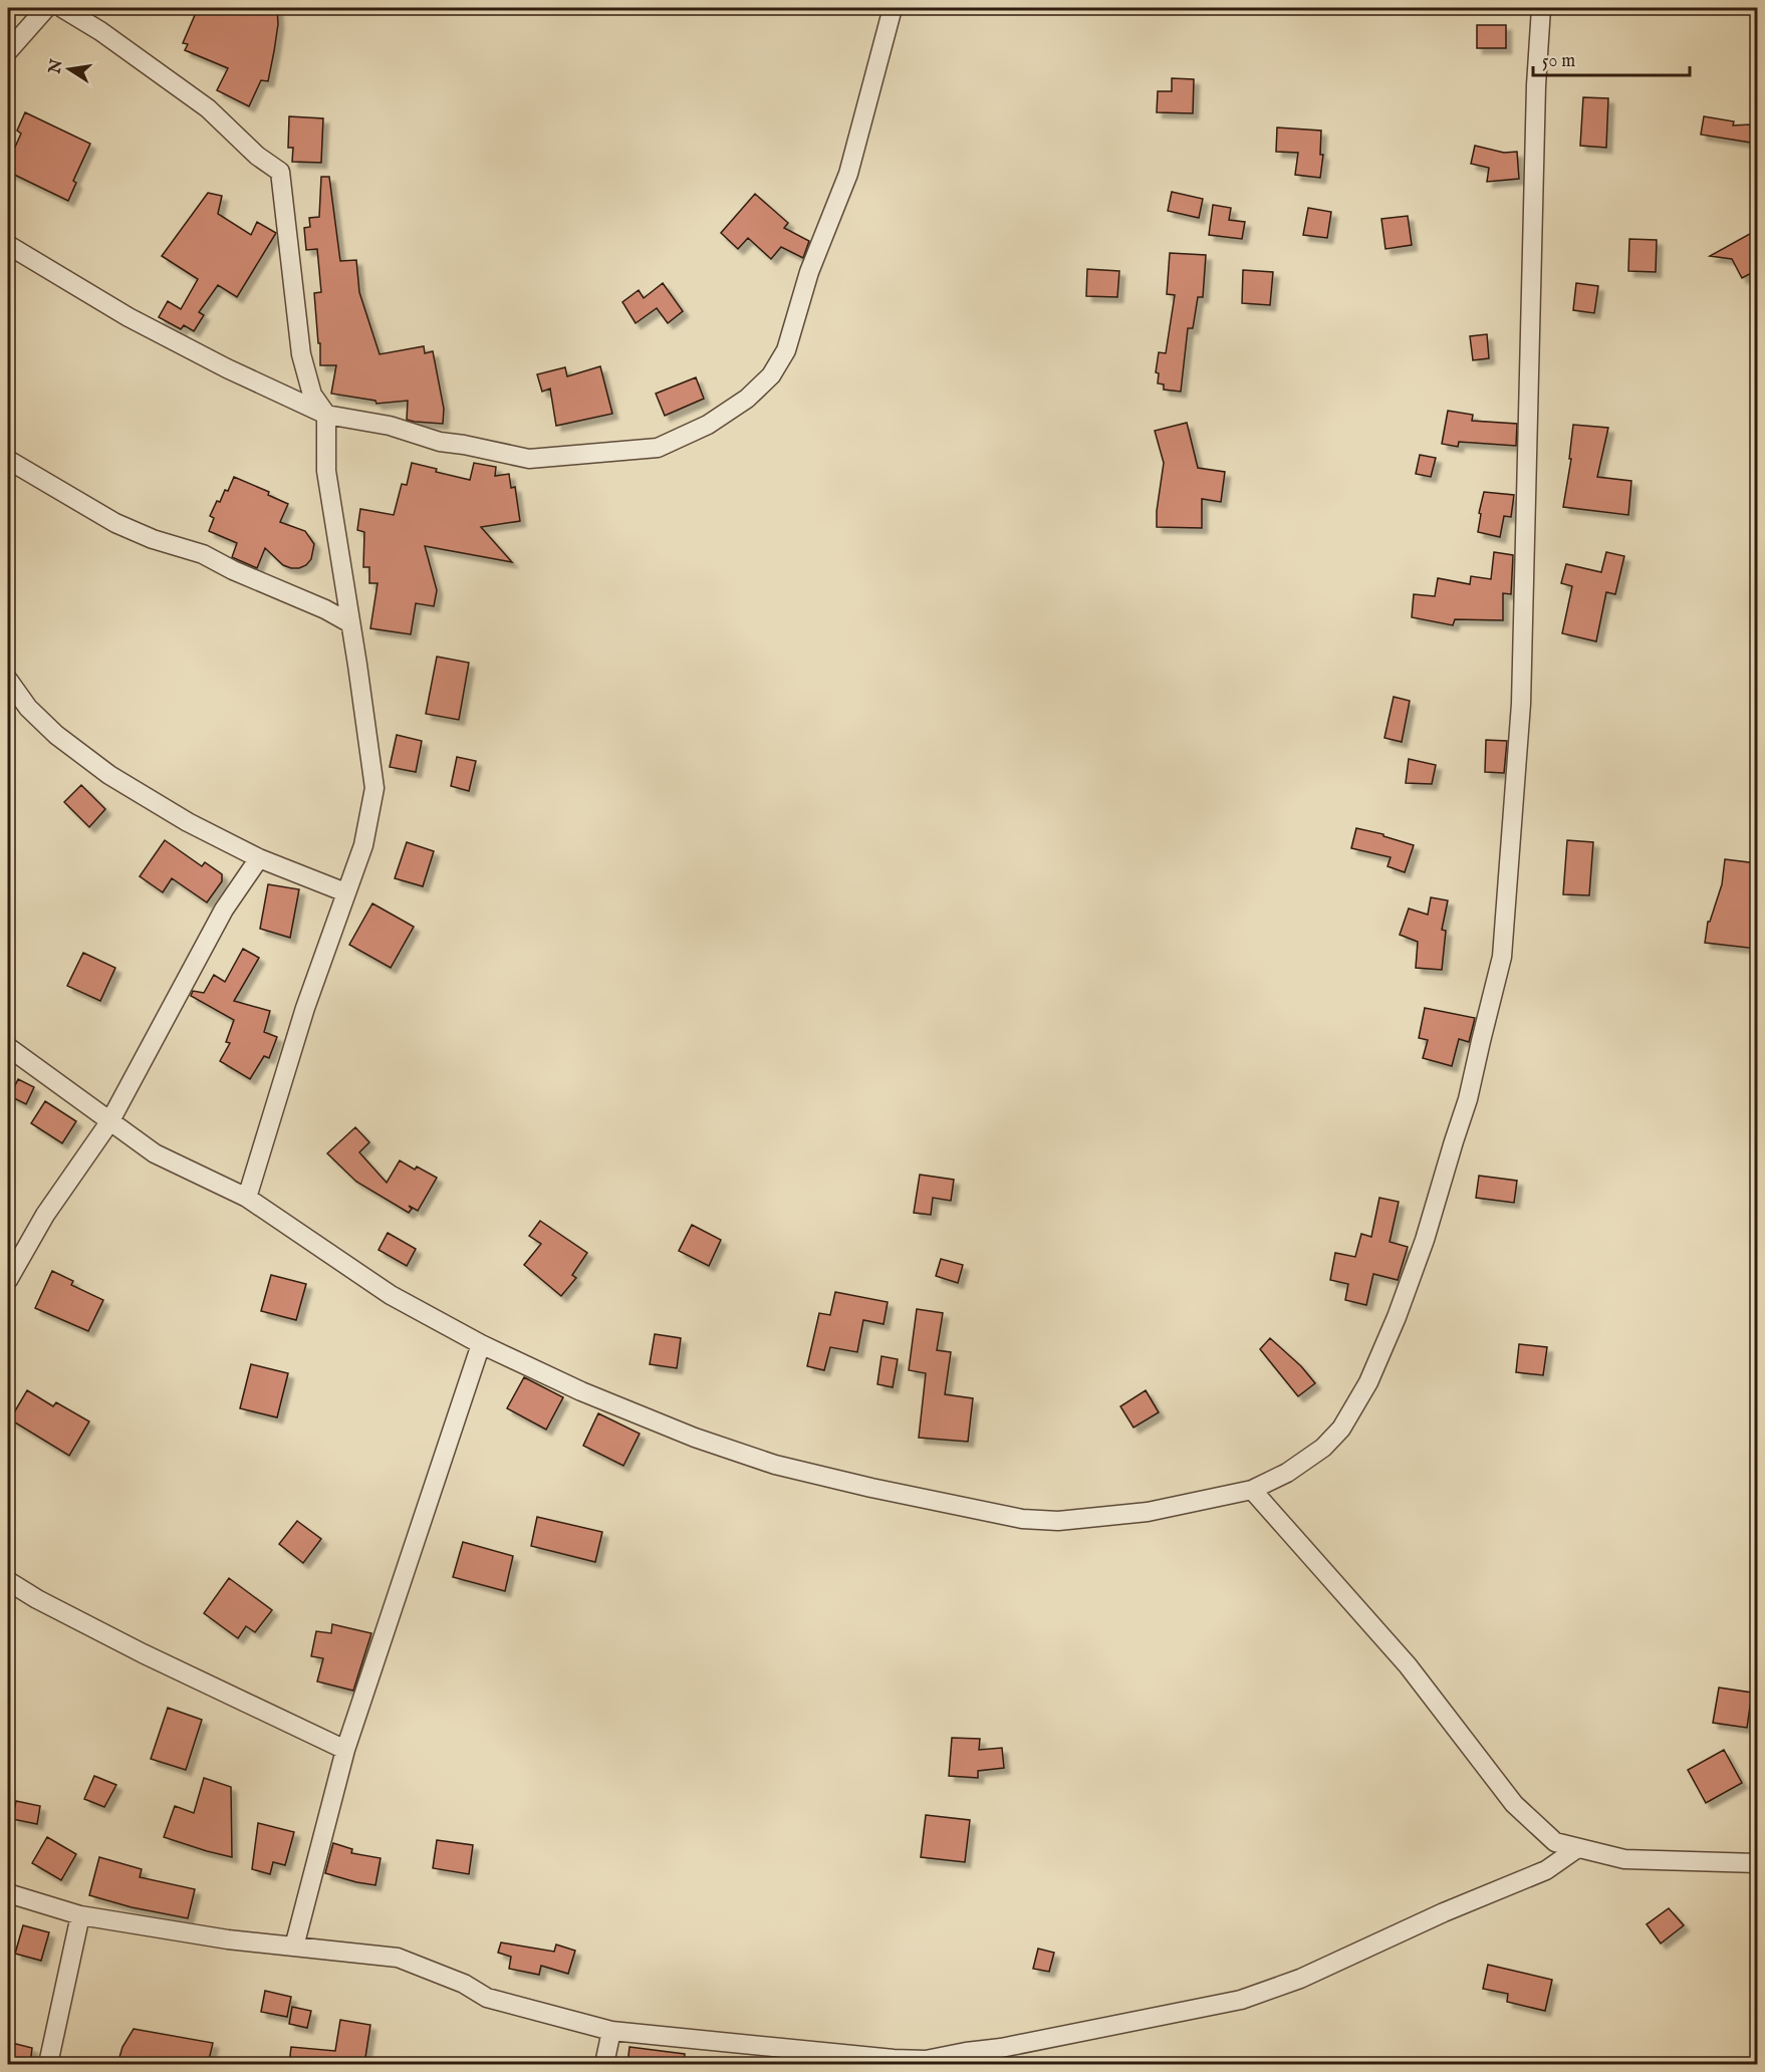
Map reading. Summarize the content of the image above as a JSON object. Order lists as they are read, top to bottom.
{
  "scale_bar": "50 m",
  "north": "left"
}
